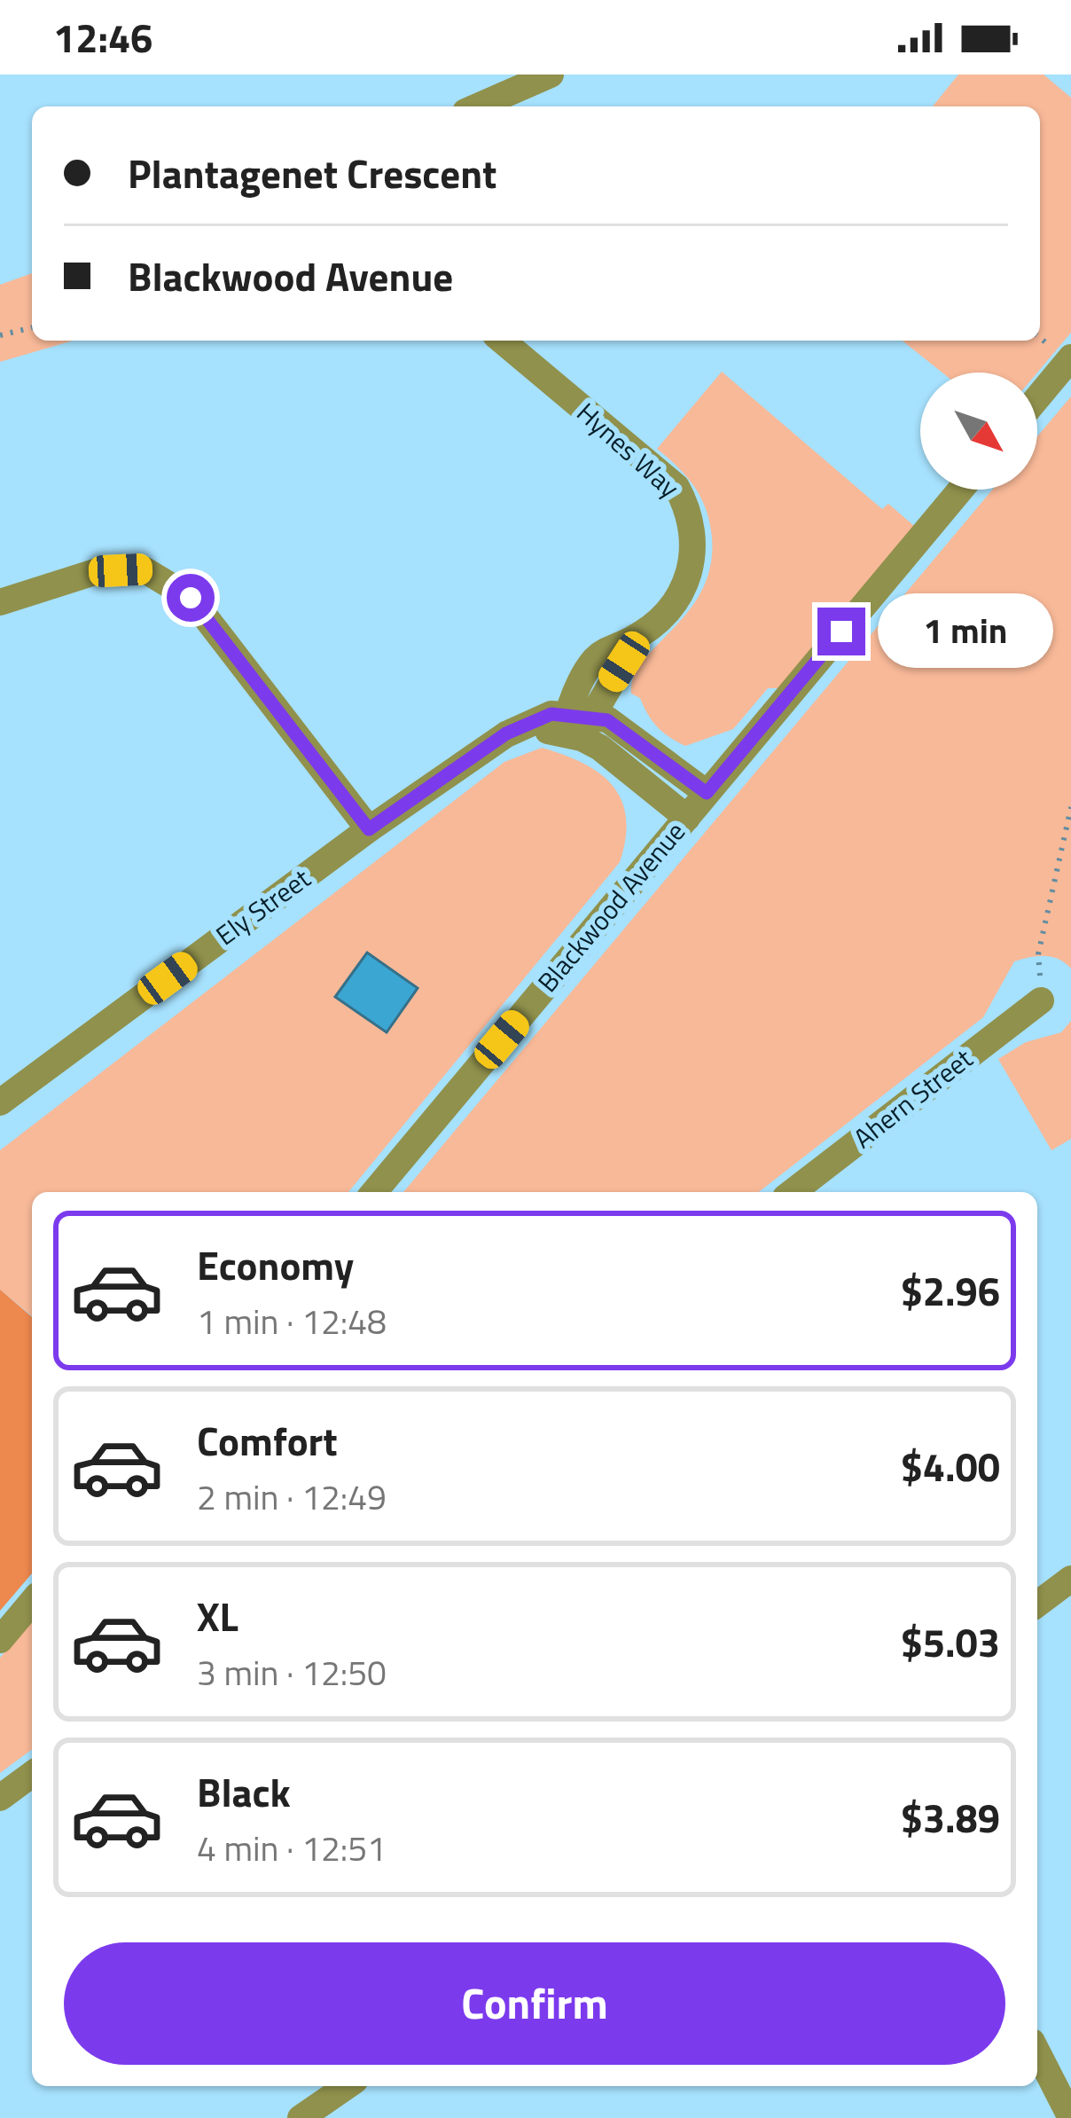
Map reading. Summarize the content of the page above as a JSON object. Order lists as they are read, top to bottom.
{
  "streets": {
    "street": [
      "Hynes Way",
      "Ely Street",
      "Blackwood Avenue",
      "Ahern Street"
    ]
  },
  "crossings": [
    ["Hynes Way", "Ely Street"],
    ["Ely Street", "Blackwood Avenue"]
  ],
  "north": "bottom right",
  "page": {
    "status": "12:46",
    "banner": ["Plantagenet Crescent", "Blackwood Avenue"],
    "bubble": "1 min",
    "list": [
      {
        "name": "Economy",
        "note": "1 min · 12:48",
        "value": "$2.96"
      },
      {
        "name": "Comfort",
        "note": "2 min · 12:49",
        "value": "$4.00"
      },
      {
        "name": "XL",
        "note": "3 min · 12:50",
        "value": "$5.03"
      },
      {
        "name": "Black",
        "note": "4 min · 12:51",
        "value": "$3.89"
      }
    ],
    "buttons": "Confirm"
  }
}
